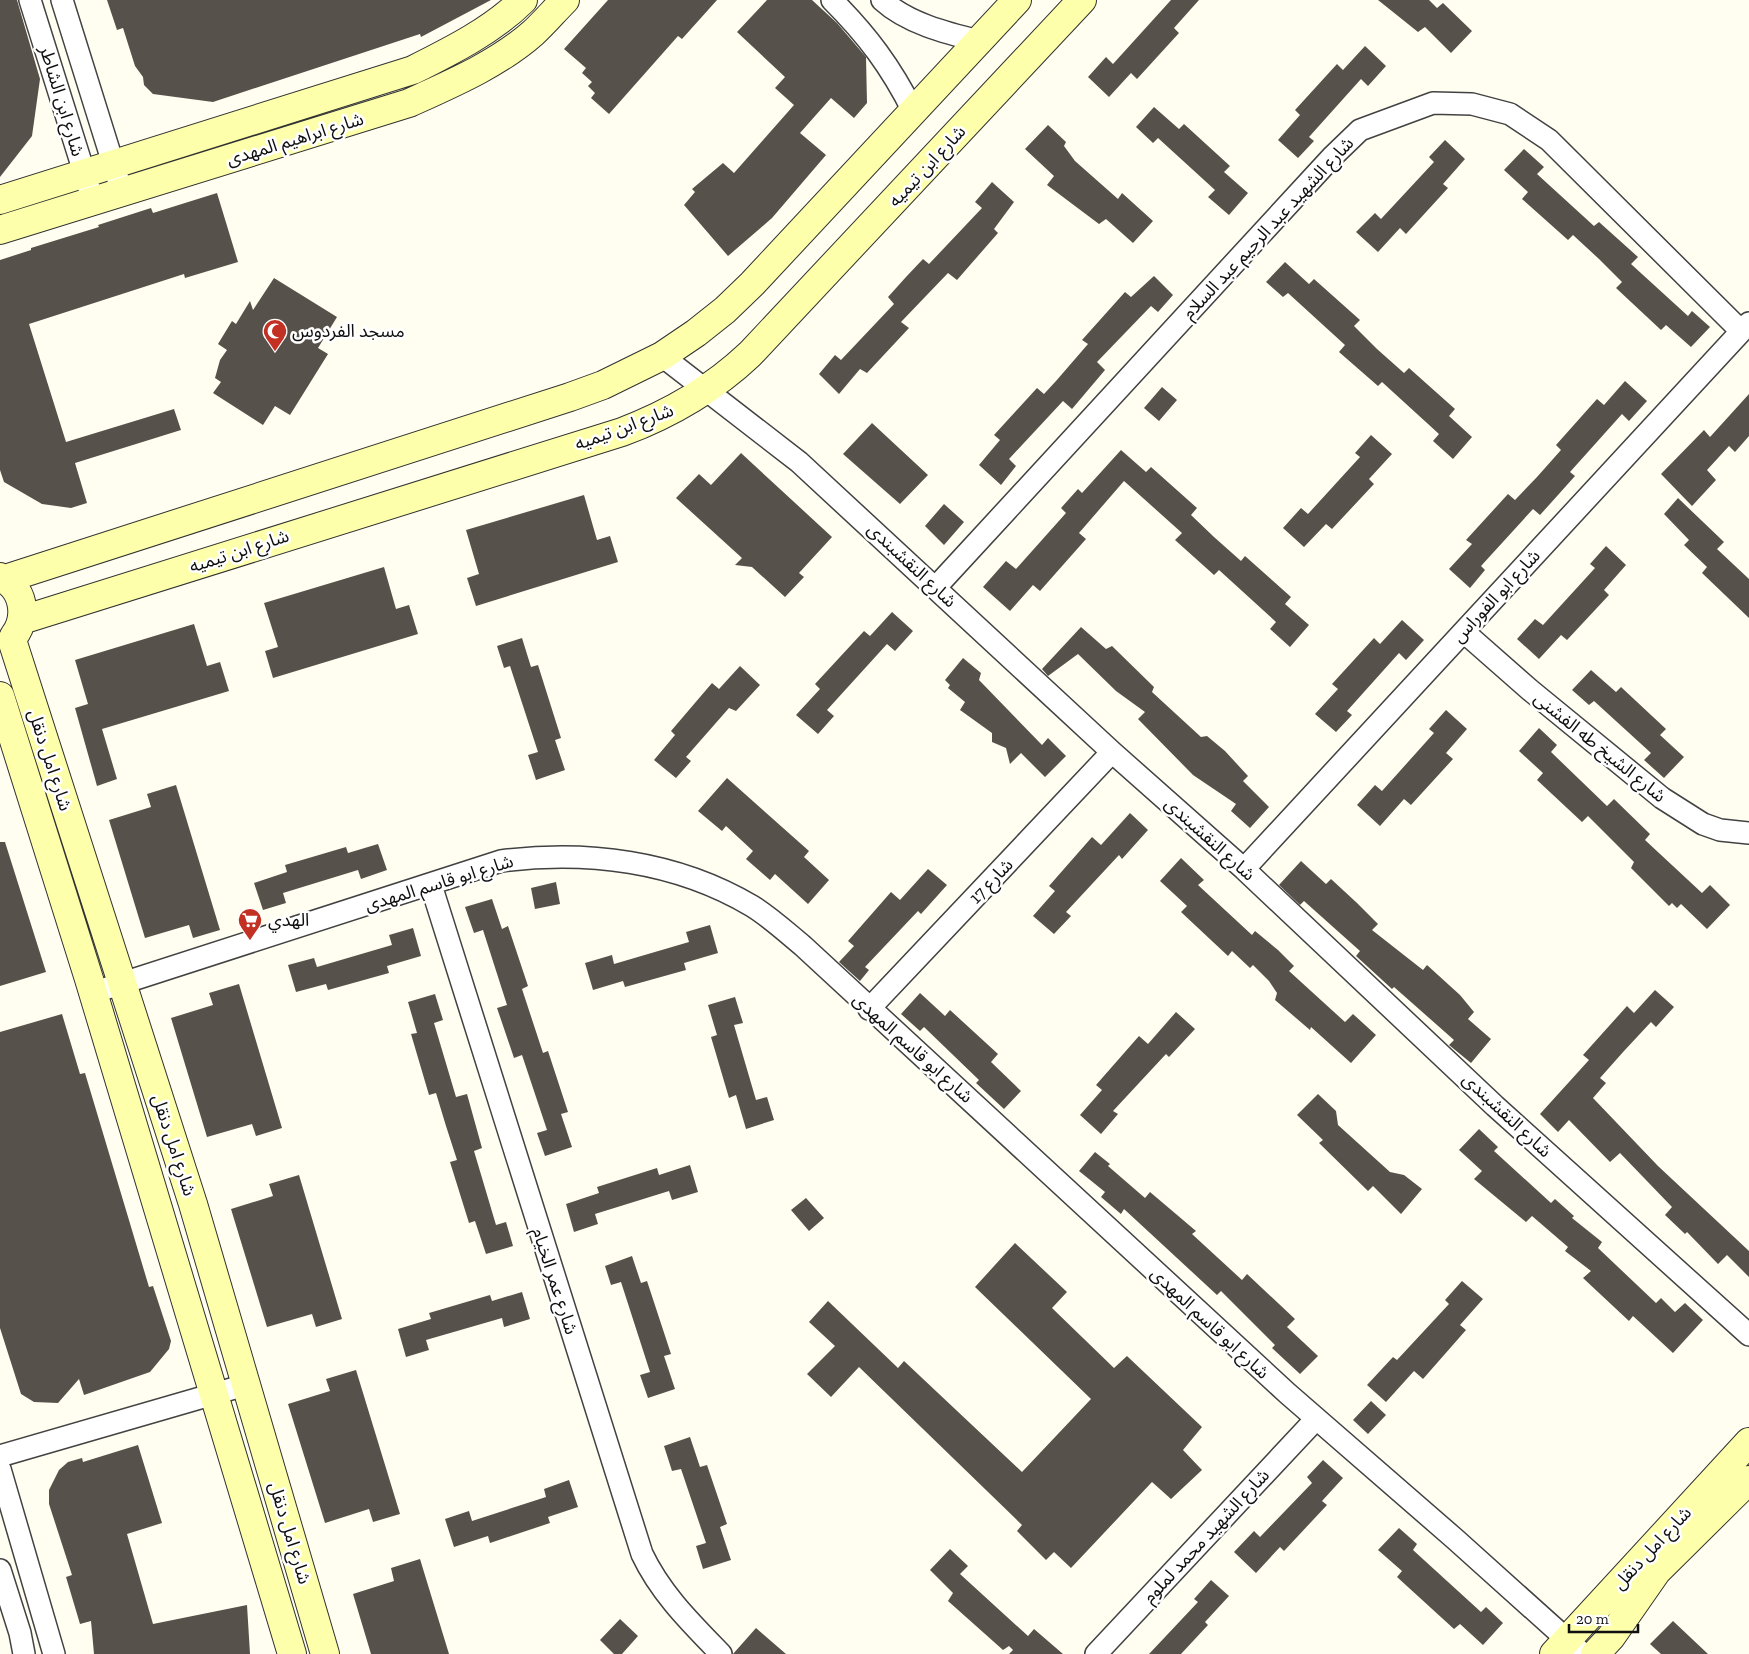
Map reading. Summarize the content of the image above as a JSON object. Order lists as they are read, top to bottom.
{
  "streets": {
    "street": [
      "شارع ابن الشاطر",
      "شارع ابراهيم المهدى",
      "شارع ابن تيميه",
      "شارع الشهيد عبد الرحيم عبد السلام",
      "شارع النقشبندى",
      "شارع ابو الفوراس",
      "شارع الشيخ طه الفشنى",
      "شارع امل دنقل",
      "شارع 17",
      "شارع ابو قاسم المهدى",
      "شارع عمر الخيام",
      "شارع الشهيد محمد لملوم"
    ]
  },
  "crossings": [
    ["شارع ابن الشاطر", "شارع ابراهيم المهدى"],
    ["شارع ابن تيميه", "شارع النقشبندى"],
    ["شارع ابن تيميه", "شارع امل دنقل"],
    ["شارع الشهيد عبد الرحيم عبد السلام", "شارع النقشبندى"],
    ["شارع الشهيد عبد الرحيم عبد السلام", "شارع ابو الفوراس"],
    ["شارع النقشبندى", "شارع ابو الفوراس"],
    ["شارع النقشبندى", "شارع 17"],
    ["شارع ابو الفوراس", "شارع الشيخ طه الفشنى"],
    ["شارع امل دنقل", "شارع ابو قاسم المهدى"],
    ["شارع 17", "شارع ابو قاسم المهدى"],
    ["شارع ابو قاسم المهدى", "شارع عمر الخيام"],
    ["شارع ابو قاسم المهدى", "شارع الشهيد محمد لملوم"]
  ],
  "places": {
    "mosque": ["مسجد الفردوس"],
    "supermarket": ["الهدي"]
  },
  "scale_bar": "20 m"
}
